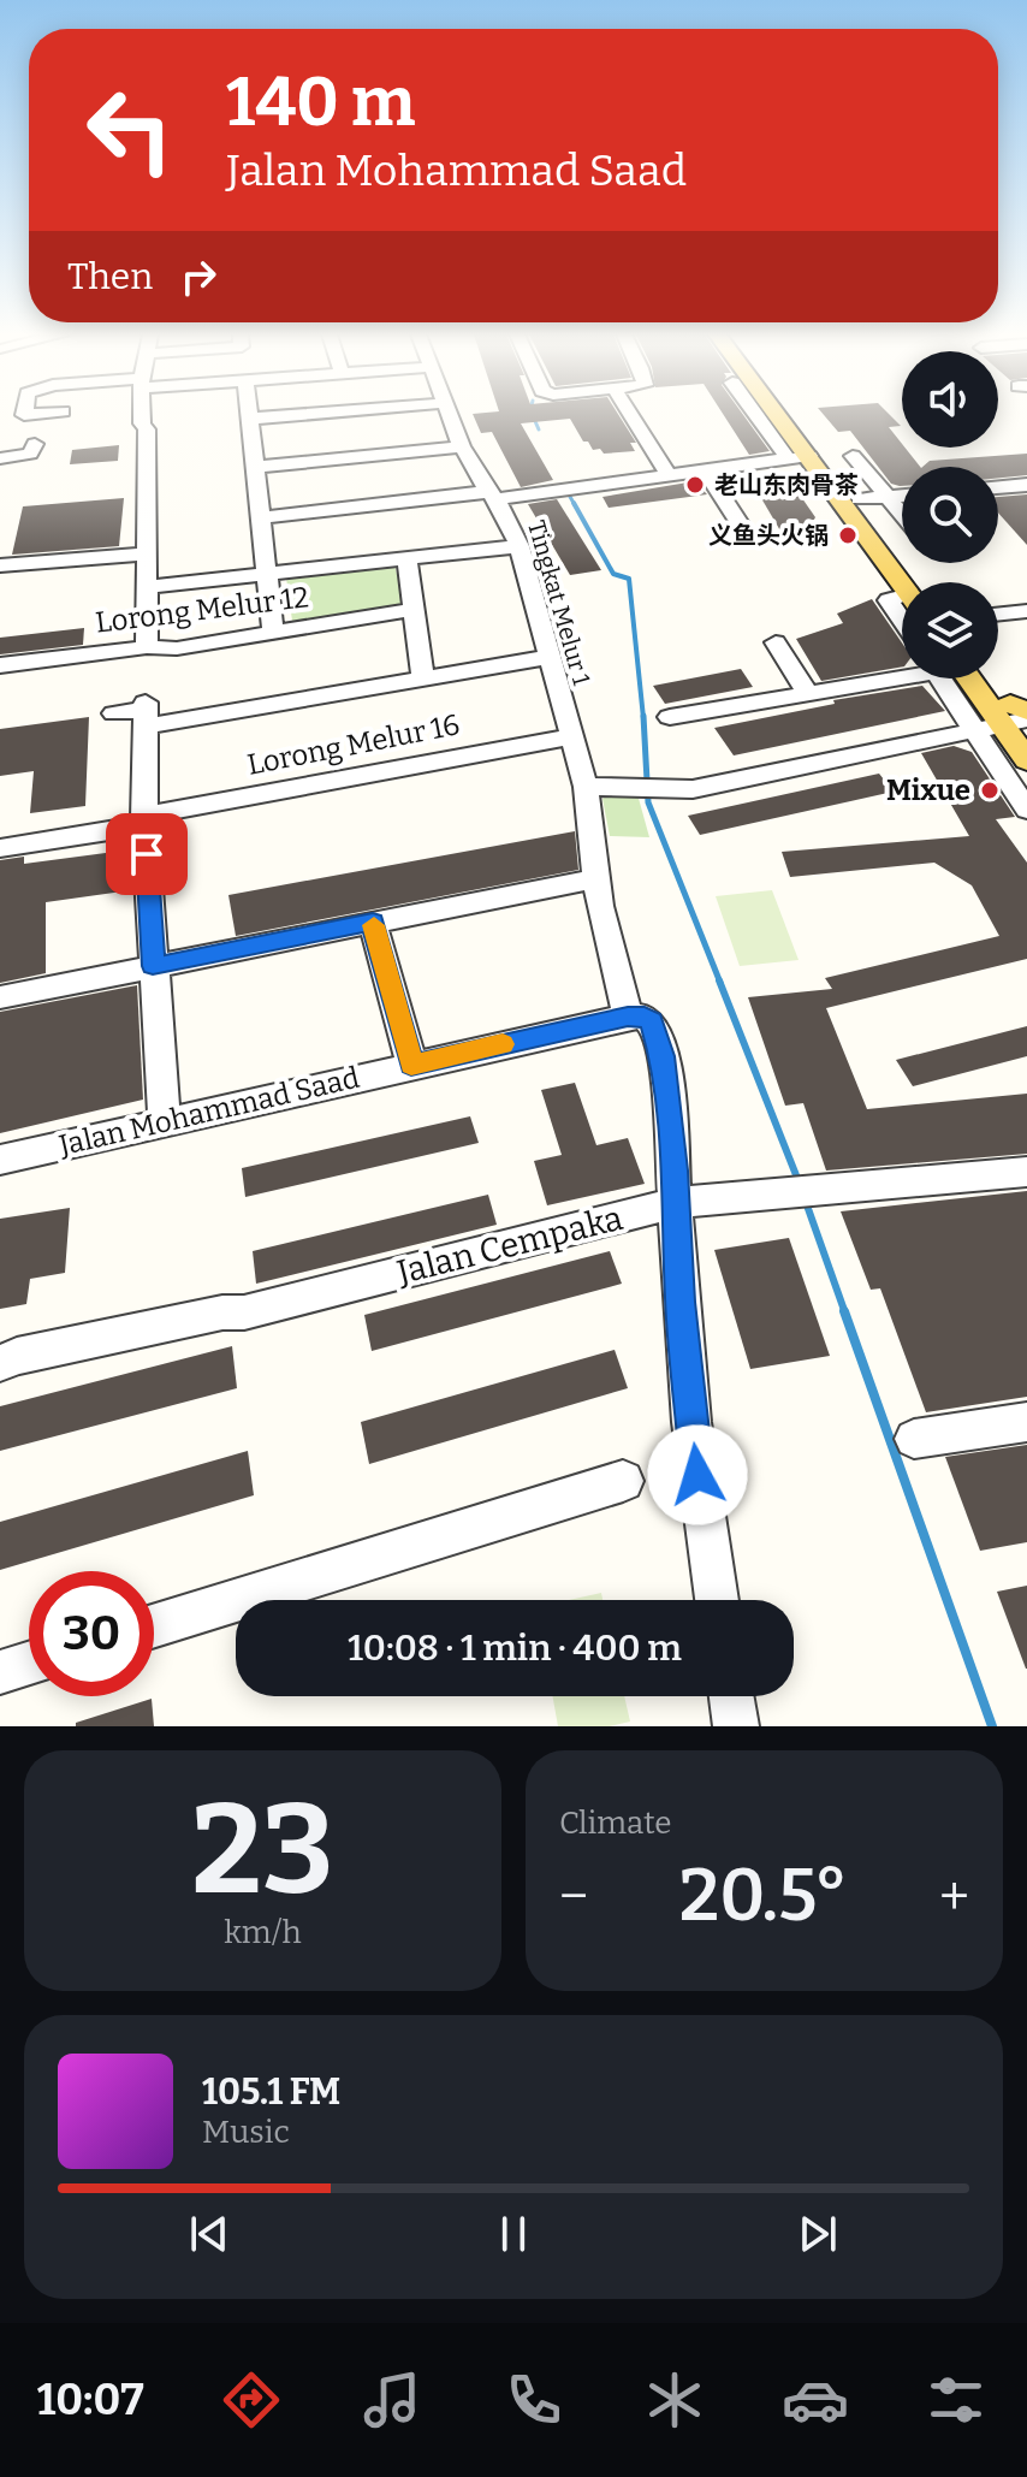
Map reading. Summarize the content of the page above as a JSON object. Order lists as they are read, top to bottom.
{
  "streets": {
    "street": [
      "Tingkat Melur 1",
      "Lorong Melur 12",
      "Lorong Melur 16",
      "Jalan Mohammad Saad",
      "Jalan Cempaka"
    ]
  },
  "crossings": [
    ["Tingkat Melur 1", "Lorong Melur 16"],
    ["Tingkat Melur 1", "Jalan Mohammad Saad"],
    ["Tingkat Melur 1", "Jalan Cempaka"]
  ],
  "places": ["老山东肉骨茶", "义鱼头火锅", "Mixue"],
  "page": {
    "turn": ["140 m", "Jalan Mohammad Saad"],
    "then": "Then",
    "limit": "30",
    "trip": "10:08 · 1 min · 400 m",
    "tile": [
      ["23", "km/h"],
      "Climate"
    ],
    "heat": ["−", "20.5°", "+"],
    "song": ["105.1 FM", "Music"],
    "tabs": "10:07"
  }
}
